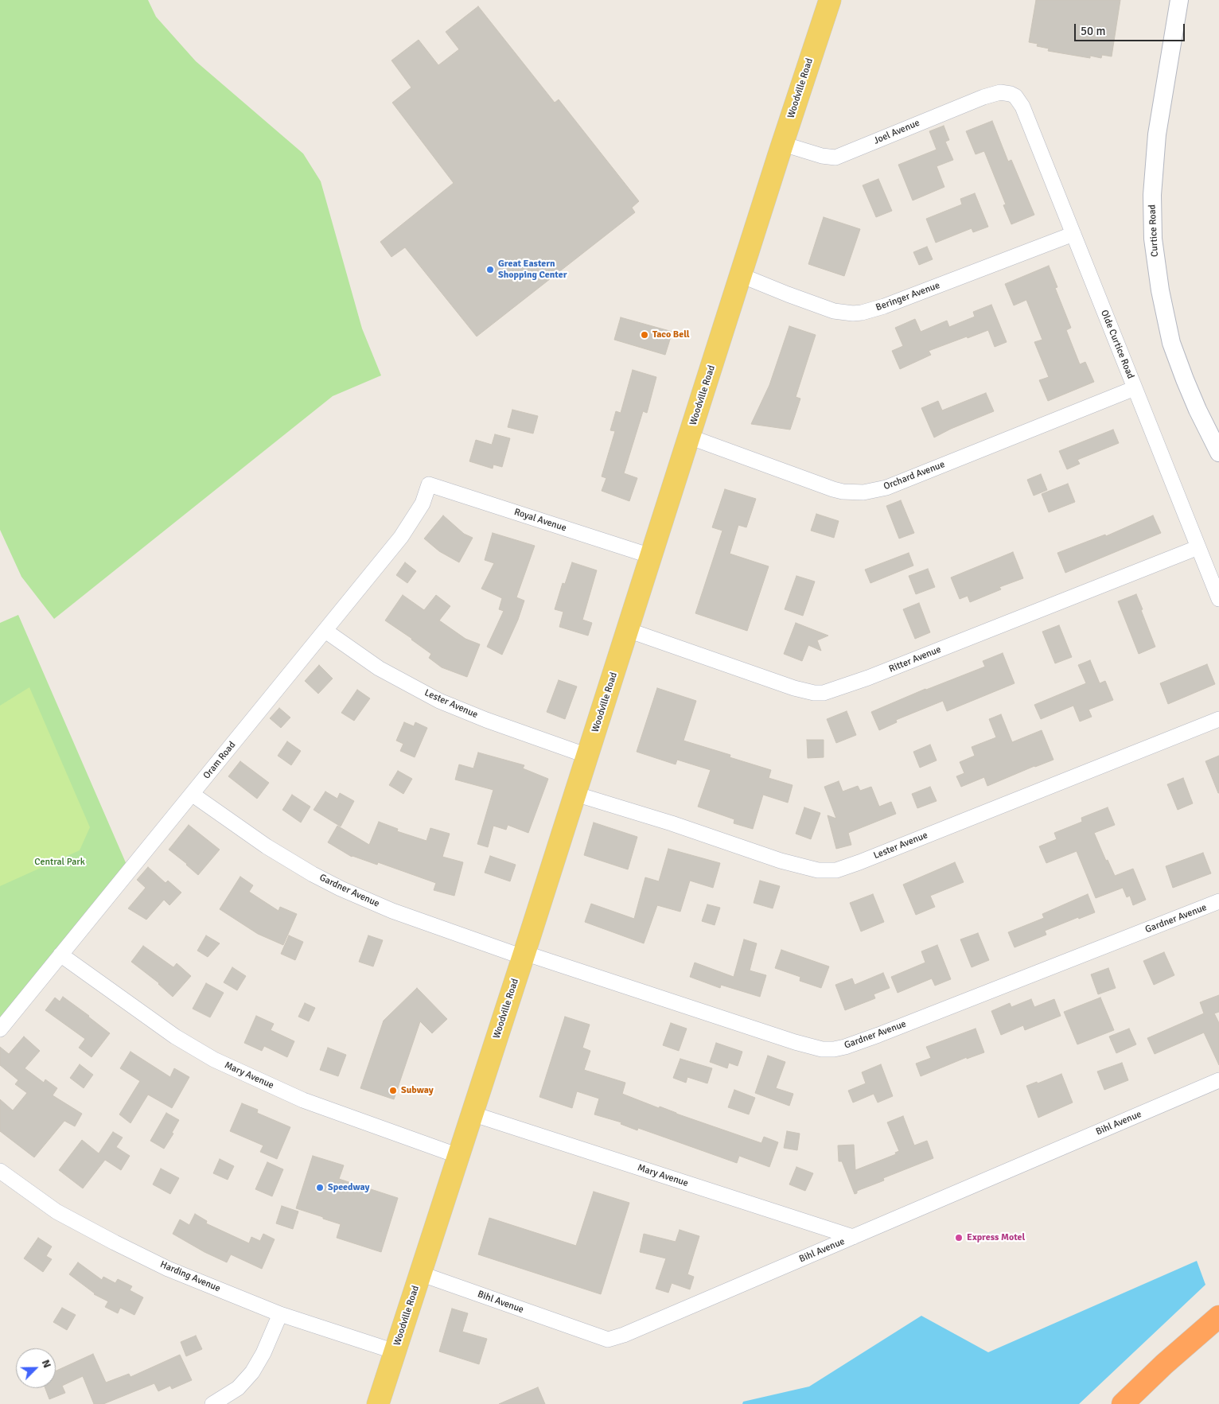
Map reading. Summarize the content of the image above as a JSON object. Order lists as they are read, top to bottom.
{
  "streets": {
    "main road": ["Woodville Road"],
    "street": [
      "Joel Avenue",
      "Curtice Road",
      "Beringer Avenue",
      "Olde Curtice Road",
      "Orchard Avenue",
      "Royal Avenue",
      "Ritter Avenue",
      "Lester Avenue",
      "Oram Road",
      "Gardner Avenue",
      "Mary Avenue",
      "Bihl Avenue",
      "Harding Avenue"
    ]
  },
  "crossings": [
    ["Woodville Road", "Joel Avenue"],
    ["Woodville Road", "Beringer Avenue"],
    ["Woodville Road", "Orchard Avenue"],
    ["Woodville Road", "Royal Avenue"],
    ["Woodville Road", "Ritter Avenue"],
    ["Woodville Road", "Lester Avenue"],
    ["Woodville Road", "Gardner Avenue"],
    ["Woodville Road", "Mary Avenue"],
    ["Woodville Road", "Bihl Avenue"],
    ["Woodville Road", "Harding Avenue"],
    ["Joel Avenue", "Olde Curtice Road"],
    ["Beringer Avenue", "Olde Curtice Road"],
    ["Olde Curtice Road", "Orchard Avenue"],
    ["Olde Curtice Road", "Ritter Avenue"],
    ["Royal Avenue", "Oram Road"],
    ["Lester Avenue", "Oram Road"],
    ["Oram Road", "Gardner Avenue"],
    ["Oram Road", "Mary Avenue"],
    ["Mary Avenue", "Bihl Avenue"]
  ],
  "parks": ["Central Park"],
  "places": [
    "Great Eastern Shopping Center",
    "Taco Bell",
    "Subway",
    "Speedway",
    "Express Motel"
  ],
  "scale_bar": "50 m",
  "north": "top right"
}
